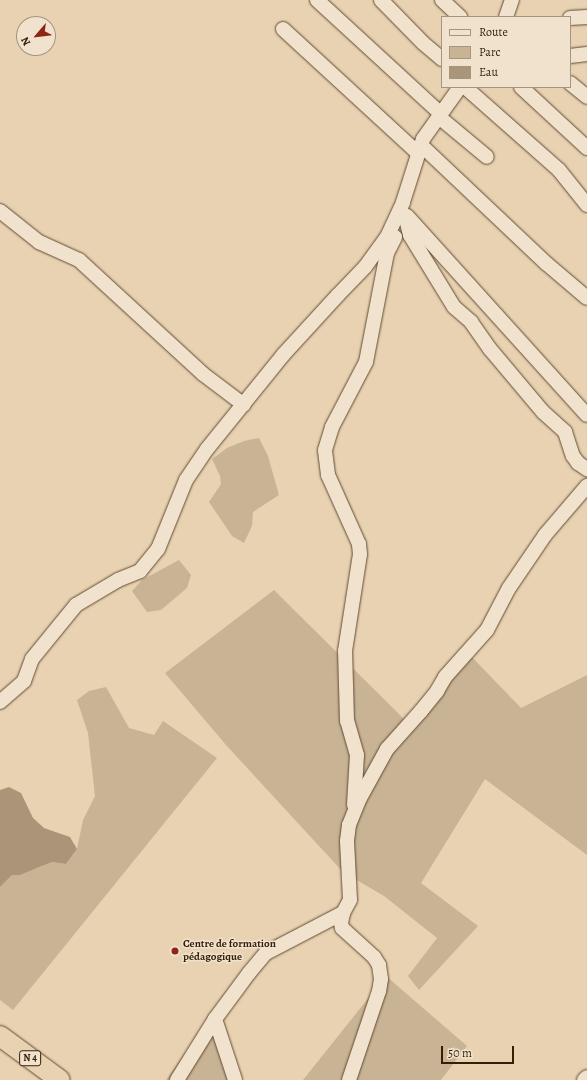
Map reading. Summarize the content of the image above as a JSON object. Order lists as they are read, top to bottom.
{
  "streets": {
    "highway": ["N 4"]
  },
  "places": ["Centre de formation pédagogique"],
  "legend": ["Route", "Parc", "Eau"],
  "scale_bar": "50 m",
  "north": "bottom left"
}
